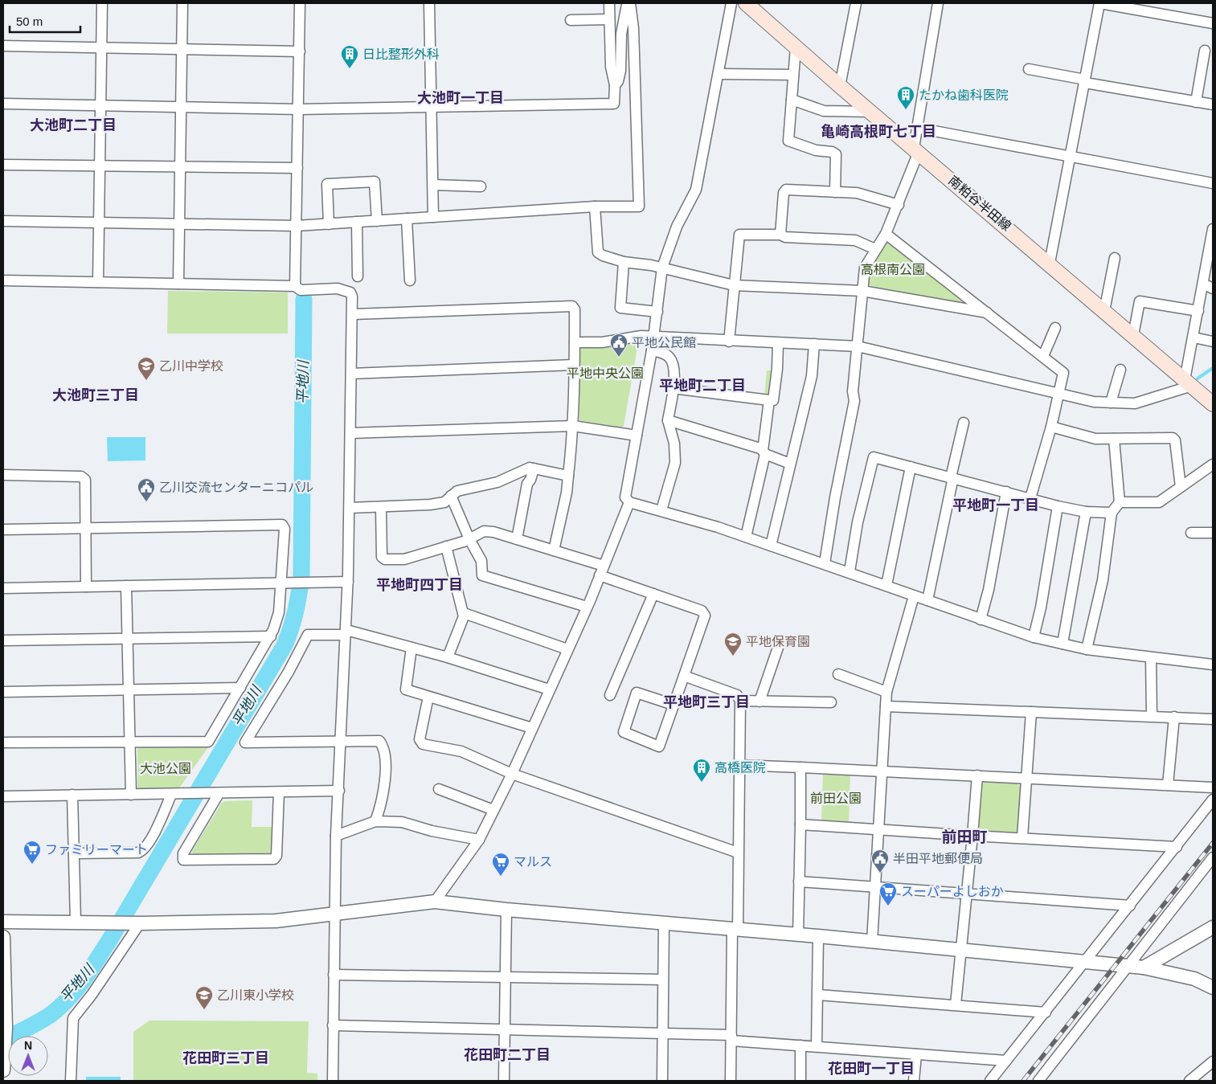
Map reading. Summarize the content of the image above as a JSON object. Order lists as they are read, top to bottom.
{
  "streets": {
    "main road": ["南粕谷半田線"]
  },
  "districts": [
    "大池町一丁目",
    "大池町二丁目",
    "亀崎高根町七丁目",
    "平地町二丁目",
    "大池町三丁目",
    "平地町一丁目",
    "平地町四丁目",
    "平地町三丁目",
    "前田町",
    "花田町二丁目",
    "花田町三丁目",
    "花田町一丁目"
  ],
  "water": ["平地川"],
  "parks": [
    "高根南公園",
    "平地中央公園",
    "大池公園",
    "前田公園"
  ],
  "places": {
    "building": ["日比整形外科", "たかね歯科医院", "高橋医院"],
    "public building": ["平地公民館", "乙川交流センターニコパル", "半田平地郵便局"],
    "school or university": ["乙川中学校", "平地保育園", "乙川東小学校"],
    "supermarket": ["ファミリーマート", "マルス", "スーパーよしおか"]
  },
  "scale_bar": "50 m",
  "north": "top"
}
